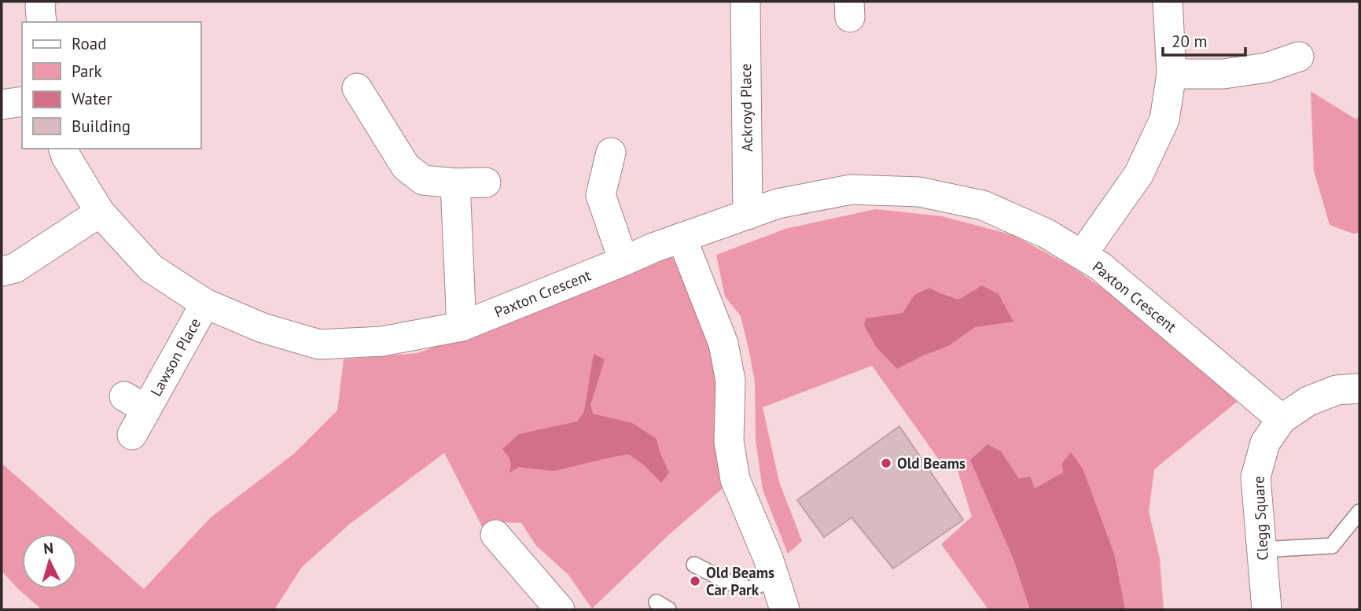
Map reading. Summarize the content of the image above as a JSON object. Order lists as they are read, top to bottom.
{
  "streets": {
    "street": [
      "Ackroyd Place",
      "Paxton Crescent",
      "Lawson Place",
      "Clegg Square"
    ]
  },
  "crossings": [
    ["Ackroyd Place", "Paxton Crescent"],
    ["Paxton Crescent", "Lawson Place"],
    ["Paxton Crescent", "Clegg Square"]
  ],
  "places": ["Old Beams", "Old Beams Car Park"],
  "legend": [
    "Road",
    "Park",
    "Water",
    "Building"
  ],
  "scale_bar": "20 m",
  "north": "top"
}
